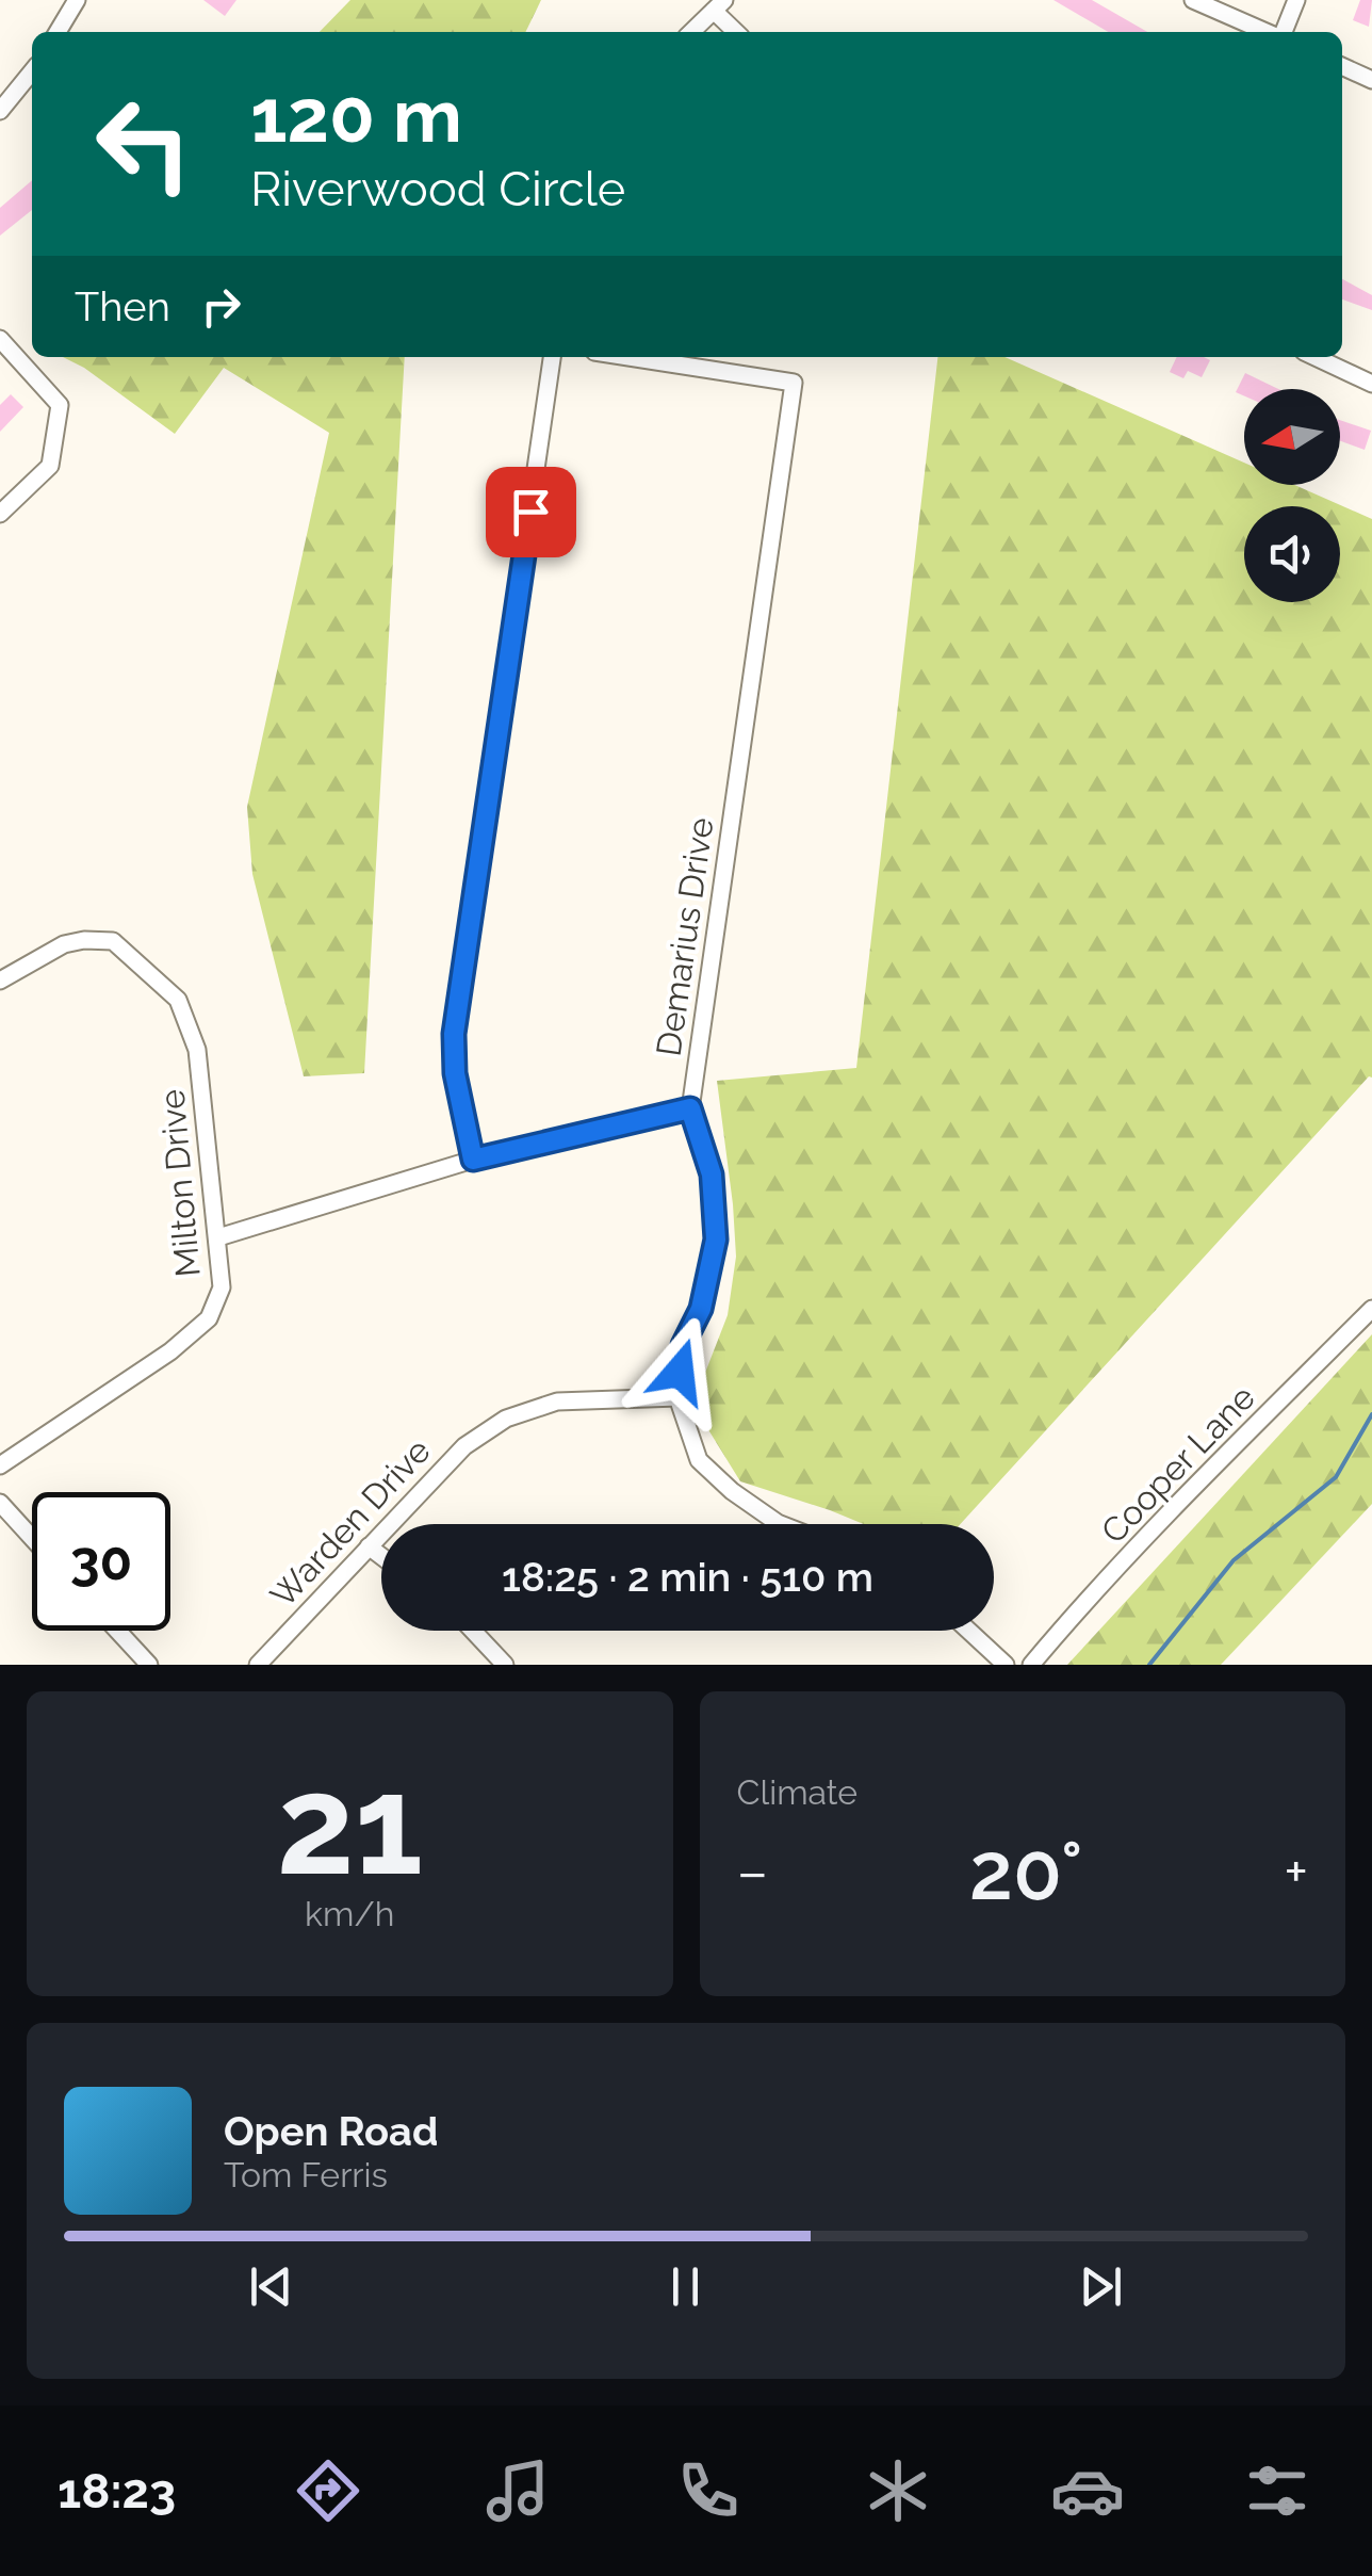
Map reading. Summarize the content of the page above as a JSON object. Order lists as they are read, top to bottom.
{
  "streets": {
    "street": [
      "Demarius Drive",
      "Milton Drive",
      "Cooper Lane",
      "Warden Drive"
    ]
  },
  "crossings": [
    ["Demarius Drive", "Warden Drive"]
  ],
  "north": "left",
  "page": {
    "turn": ["120 m", "Riverwood Circle"],
    "then": "Then",
    "limit": "30",
    "trip": "18:25 · 2 min · 510 m",
    "tile": [
      ["21", "km/h"],
      "Climate"
    ],
    "heat": ["−", "20°", "+"],
    "song": ["Open Road", "Tom Ferris"],
    "tabs": "18:23"
  }
}
